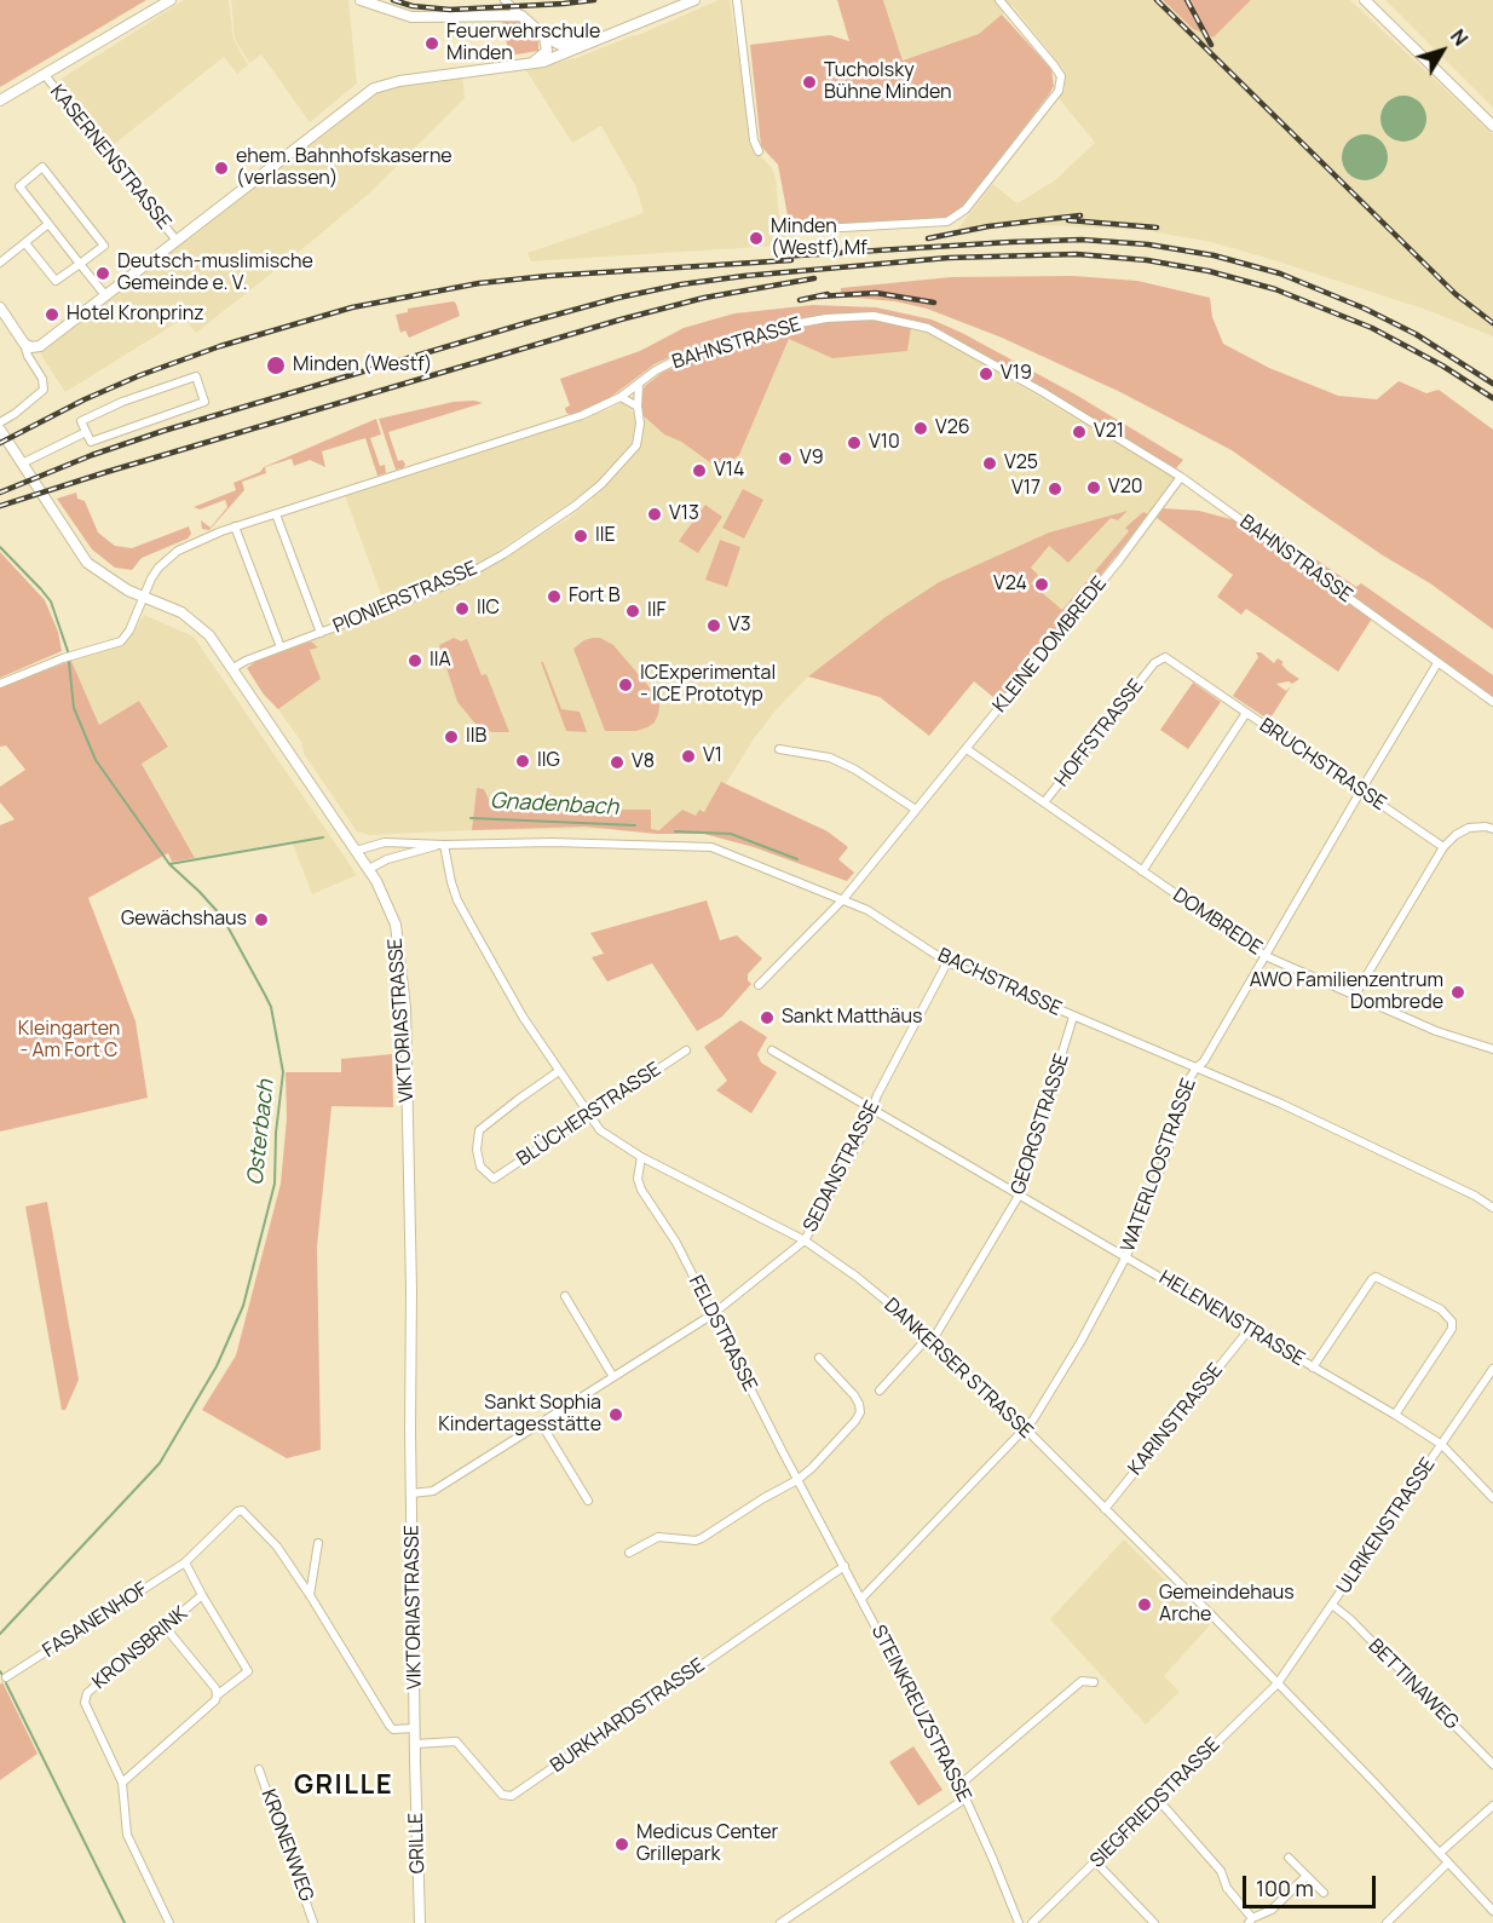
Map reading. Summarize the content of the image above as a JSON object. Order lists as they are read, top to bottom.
{
  "streets": {
    "main road": ["VIKTORIASTRASSE", "GRILLE"],
    "street": [
      "KASERNENSTRASSE",
      "BAHNSTRASSE",
      "PIONIERSTRASSE",
      "KLEINE DOMBREDE",
      "HOFFSTRASSE",
      "BRUCHSTRASSE",
      "DOMBREDE",
      "BACHSTRASSE",
      "BLÜCHERSTRASSE",
      "GEORGSTRASSE",
      "WATERLOOSTRASSE",
      "SEDANSTRASSE",
      "HELENENSTRASSE",
      "FELDSTRASSE",
      "DANKERSER STRASSE",
      "KARINSTRASSE",
      "ULRIKENSTRASSE",
      "FASANENHOF",
      "KRONSBRINK",
      "BETTINAWEG",
      "STEINKREUZSTRASSE",
      "BURKHARDSTRASSE",
      "SIEGFRIEDSTRASSE",
      "KRONENWEG"
    ]
  },
  "crossings": [
    ["BAHNSTRASSE", "PIONIERSTRASSE"],
    ["BAHNSTRASSE", "KLEINE DOMBREDE"],
    ["BAHNSTRASSE", "VIKTORIASTRASSE"],
    ["BAHNSTRASSE", "WATERLOOSTRASSE"],
    ["PIONIERSTRASSE", "VIKTORIASTRASSE"],
    ["KLEINE DOMBREDE", "DOMBREDE"],
    ["KLEINE DOMBREDE", "BACHSTRASSE"],
    ["HOFFSTRASSE", "BRUCHSTRASSE"],
    ["HOFFSTRASSE", "DOMBREDE"],
    ["BRUCHSTRASSE", "WATERLOOSTRASSE"],
    ["DOMBREDE", "WATERLOOSTRASSE"],
    ["BACHSTRASSE", "VIKTORIASTRASSE"],
    ["BACHSTRASSE", "GEORGSTRASSE"],
    ["BACHSTRASSE", "WATERLOOSTRASSE"],
    ["BACHSTRASSE", "SEDANSTRASSE"],
    ["BACHSTRASSE", "DANKERSER STRASSE"],
    ["VIKTORIASTRASSE", "SEDANSTRASSE"],
    ["VIKTORIASTRASSE", "BURKHARDSTRASSE"],
    ["VIKTORIASTRASSE", "GRILLE"],
    ["BLÜCHERSTRASSE", "DANKERSER STRASSE"],
    ["GEORGSTRASSE", "HELENENSTRASSE"],
    ["GEORGSTRASSE", "DANKERSER STRASSE"],
    ["WATERLOOSTRASSE", "HELENENSTRASSE"],
    ["WATERLOOSTRASSE", "DANKERSER STRASSE"],
    ["WATERLOOSTRASSE", "STEINKREUZSTRASSE"],
    ["SEDANSTRASSE", "HELENENSTRASSE"],
    ["SEDANSTRASSE", "FELDSTRASSE"],
    ["SEDANSTRASSE", "DANKERSER STRASSE"],
    ["HELENENSTRASSE", "KARINSTRASSE"],
    ["HELENENSTRASSE", "ULRIKENSTRASSE"],
    ["FELDSTRASSE", "DANKERSER STRASSE"],
    ["FELDSTRASSE", "STEINKREUZSTRASSE"],
    ["DANKERSER STRASSE", "KARINSTRASSE"],
    ["DANKERSER STRASSE", "ULRIKENSTRASSE"],
    ["DANKERSER STRASSE", "SIEGFRIEDSTRASSE"],
    ["ULRIKENSTRASSE", "BETTINAWEG"],
    ["ULRIKENSTRASSE", "SIEGFRIEDSTRASSE"],
    ["STEINKREUZSTRASSE", "BURKHARDSTRASSE"]
  ],
  "districts": ["GRILLE"],
  "water": ["Gnadenbach", "Osterbach"],
  "parks": ["Kleingarten - Am Fort C"],
  "places": [
    "Feuerwehrschule Minden",
    "Tucholsky Bühne Minden",
    "ehem. Bahnhofskaserne (verlassen)",
    "Minden (Westf) Mf",
    "Deutsch-muslimische Gemeinde e. V.",
    "Hotel Kronprinz",
    "Minden (Westf)",
    "V19",
    "V26",
    "V21",
    "V10",
    "V9",
    "V25",
    "V14",
    "V20",
    "V17",
    "V13",
    "IIE",
    "V24",
    "Fort B",
    "IIC",
    "IIF",
    "V3",
    "IIA",
    "ICExperimental - ICE Prototyp",
    "IIB",
    "V1",
    "IIG",
    "V8",
    "Gewächshaus",
    "AWO Familienzentrum Dombrede",
    "Sankt Matthäus",
    "Sankt Sophia Kindertagesstätte",
    "Gemeindehaus Arche",
    "Medicus Center Grillepark"
  ],
  "scale_bar": "100 m",
  "north": "top right"
}
